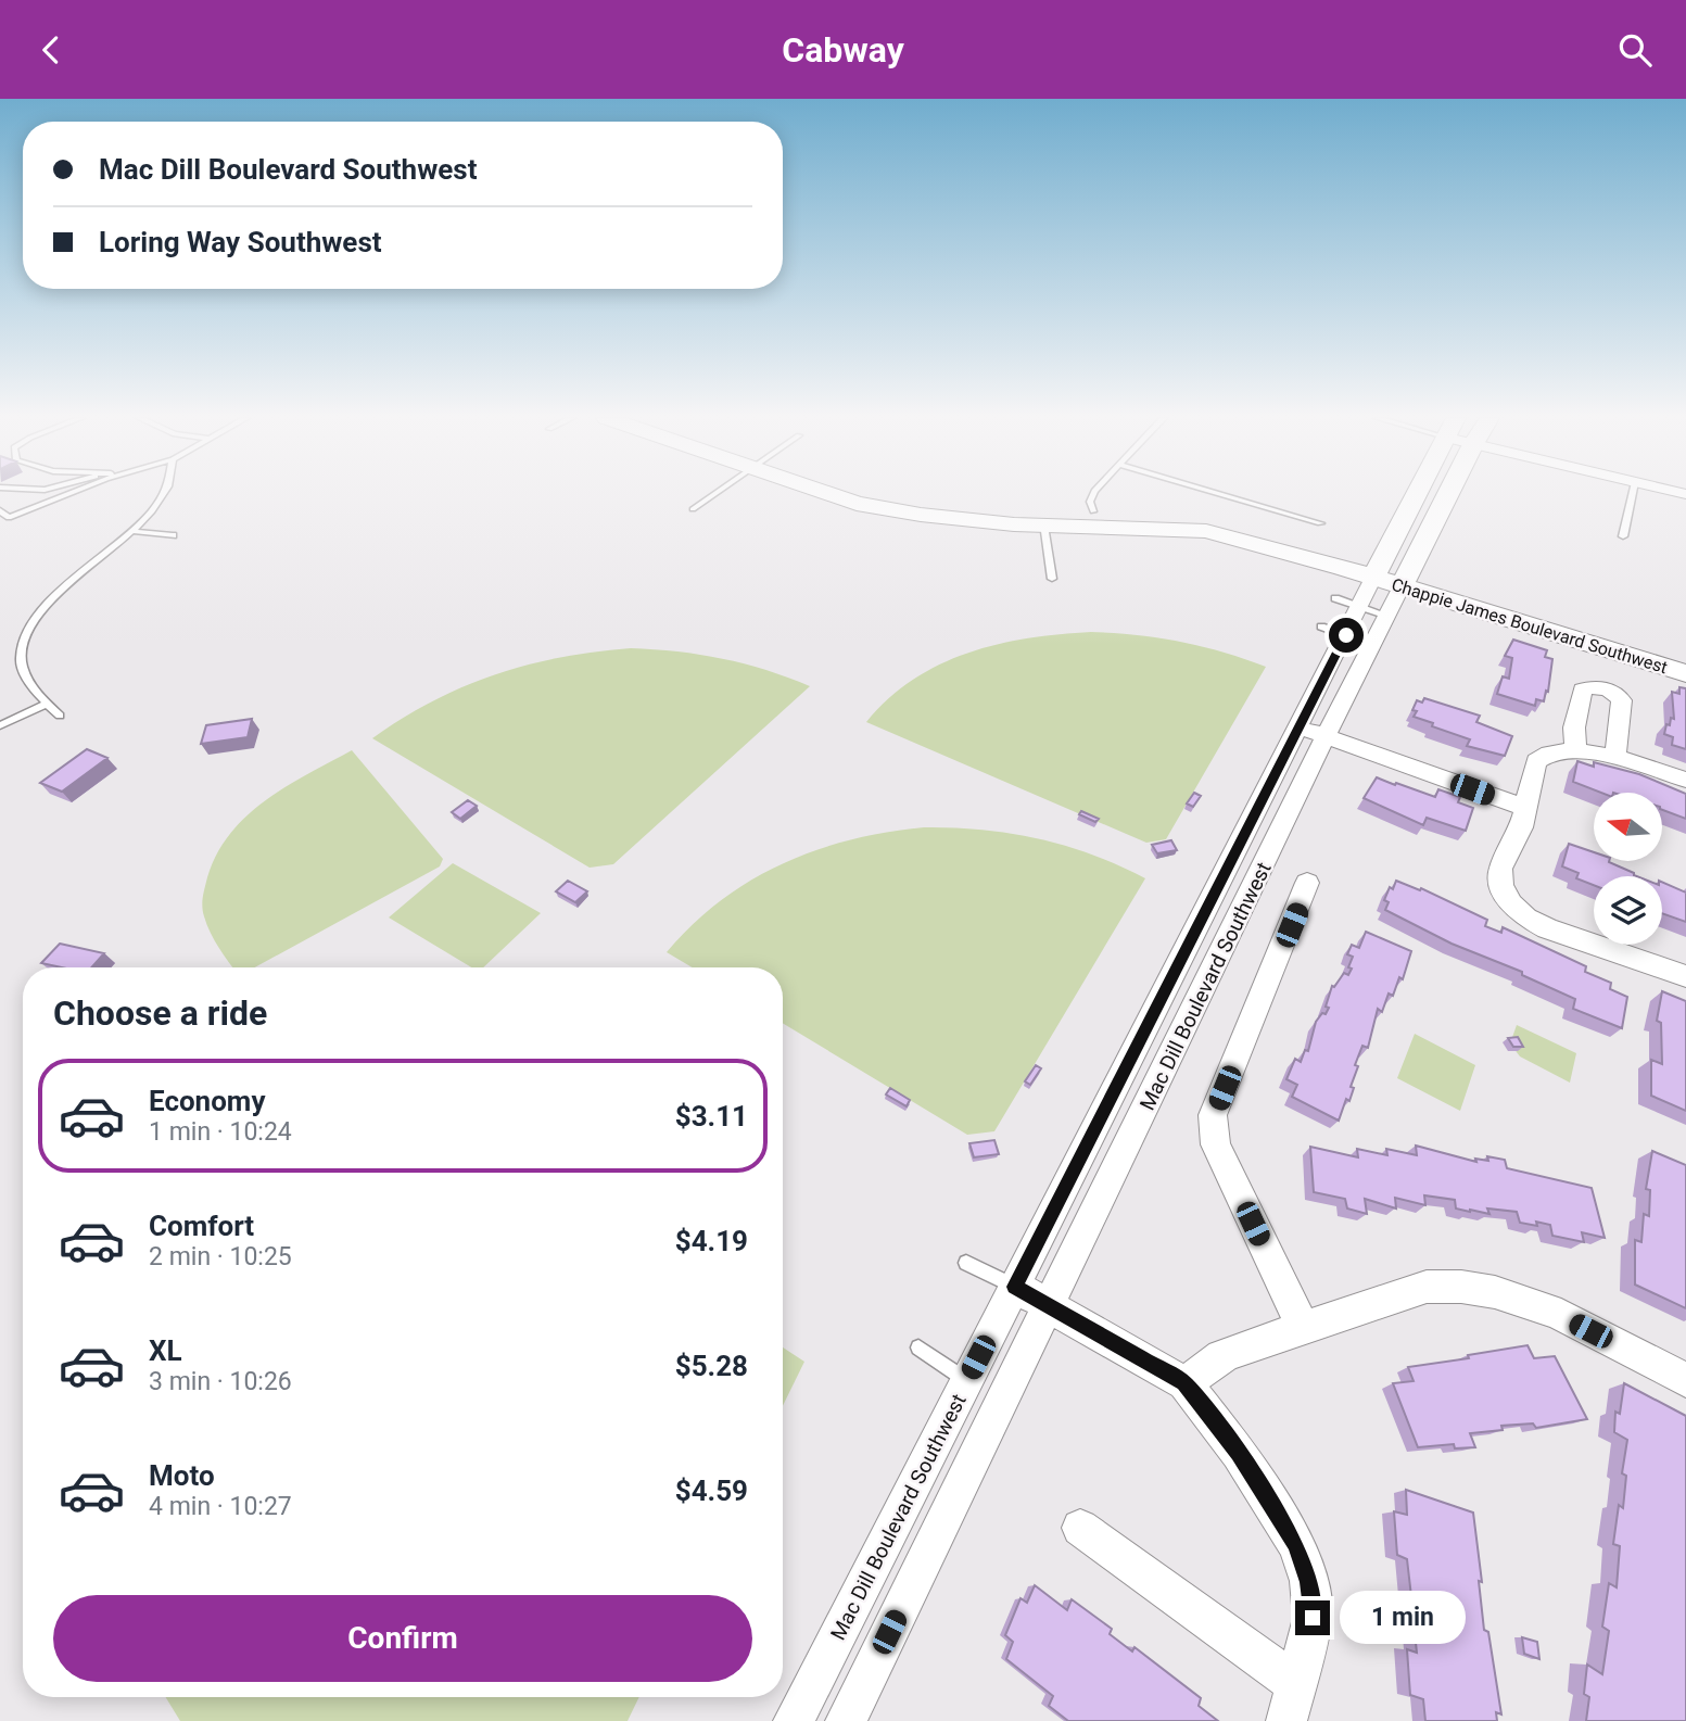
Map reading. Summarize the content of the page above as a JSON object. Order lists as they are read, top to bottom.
{
  "streets": {
    "street": ["Chappie James Boulevard Southwest", "Mac Dill Boulevard Southwest"]
  },
  "crossings": [
    ["Chappie James Boulevard Southwest", "Mac Dill Boulevard Southwest"]
  ],
  "north": "left",
  "page": {
    "header": "Cabway",
    "banner": ["Mac Dill Boulevard Southwest", "Loring Way Southwest"],
    "heading": "Choose a ride",
    "list": [
      {
        "name": "Economy",
        "note": "1 min · 10:24",
        "value": "$3.11"
      },
      {
        "name": "Comfort",
        "note": "2 min · 10:25",
        "value": "$4.19"
      },
      {
        "name": "XL",
        "note": "3 min · 10:26",
        "value": "$5.28"
      },
      {
        "name": "Moto",
        "note": "4 min · 10:27",
        "value": "$4.59"
      }
    ],
    "buttons": "Confirm",
    "bubble": "1 min"
  }
}
